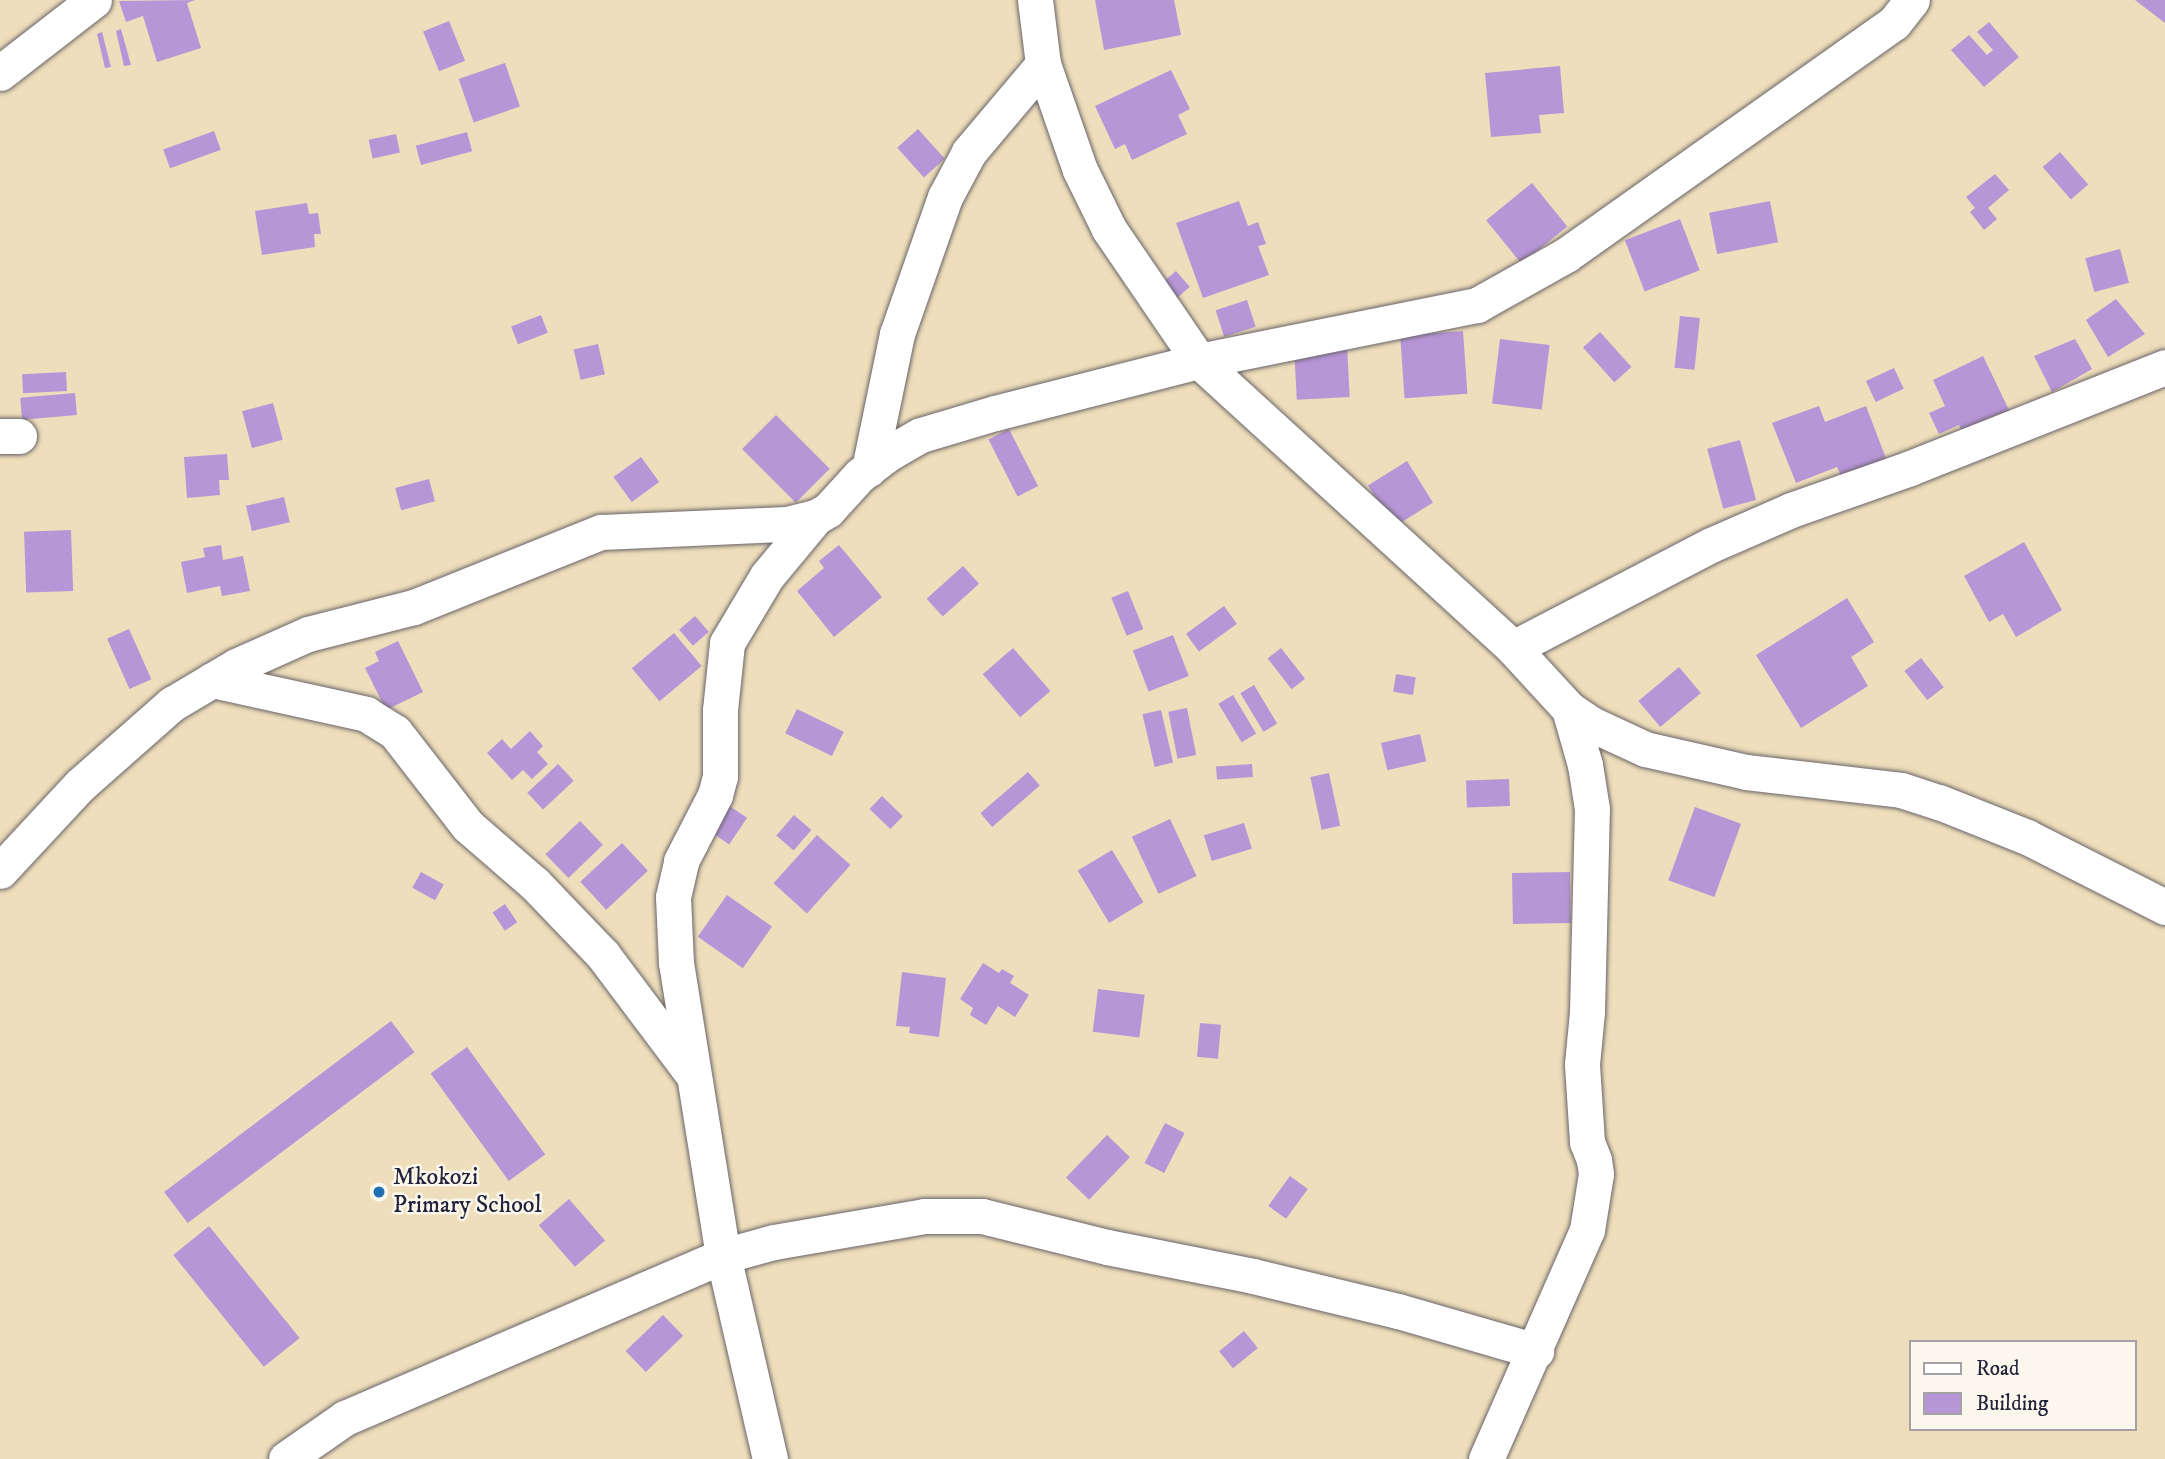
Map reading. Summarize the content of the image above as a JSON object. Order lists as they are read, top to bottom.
{
  "places": ["Mkokozi Primary School"],
  "legend": ["Road", "Building"]
}
